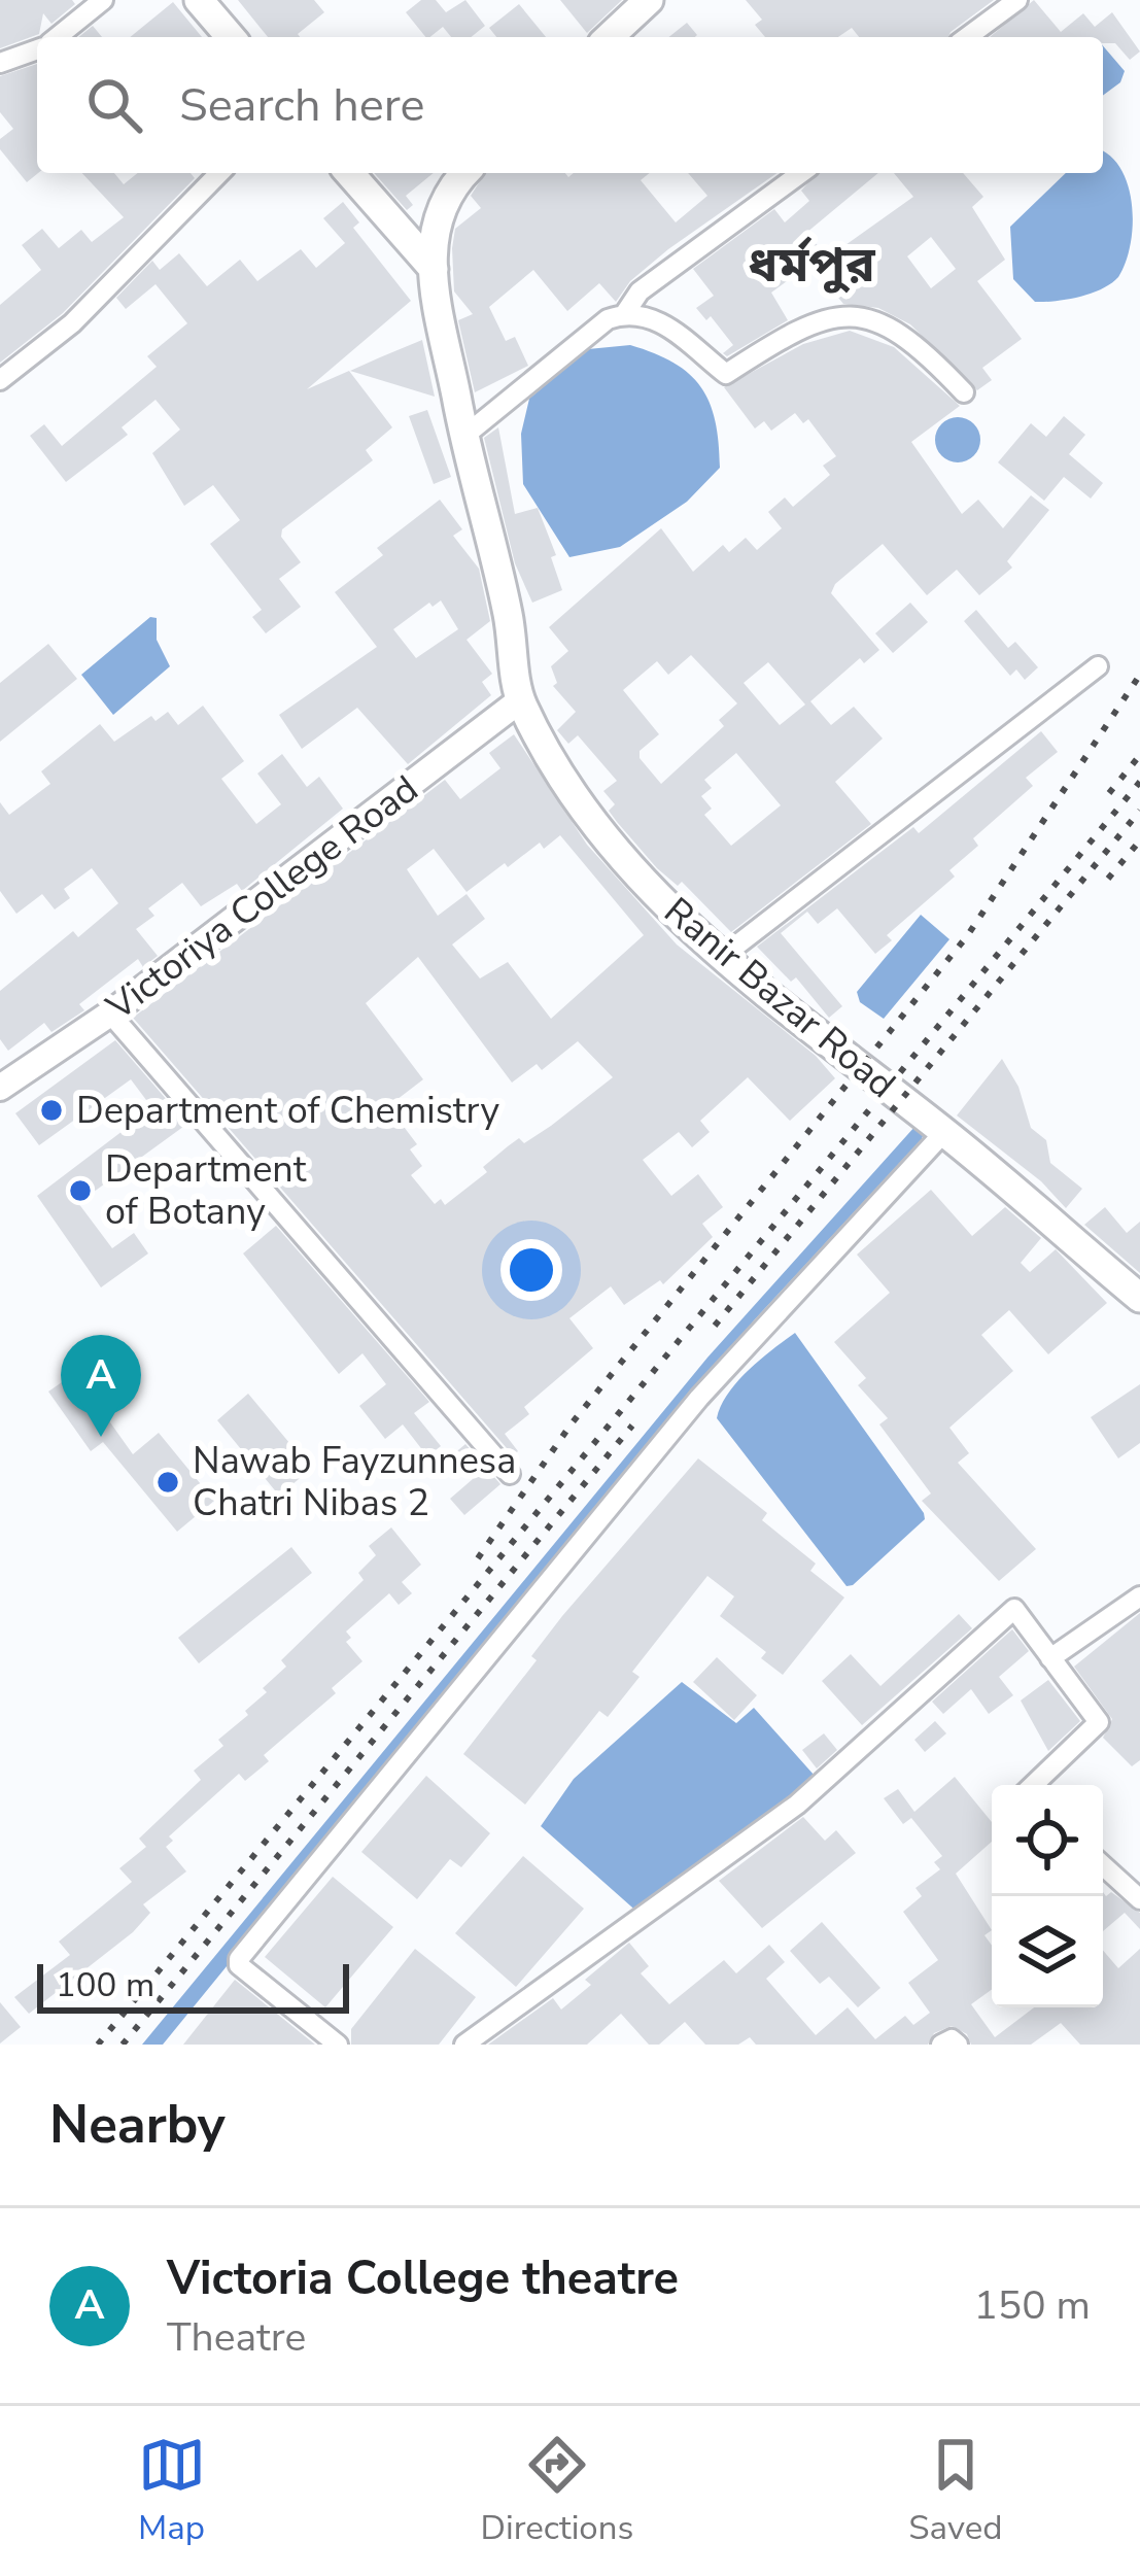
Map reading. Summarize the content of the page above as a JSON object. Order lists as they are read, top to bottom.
{
  "streets": {
    "main road": ["Ranir Bazar Road"],
    "street": ["Victoriya College Road"]
  },
  "crossings": [
    ["Victoriya College Road", "Ranir Bazar Road"]
  ],
  "districts": ["ধর্মপুর"],
  "places": ["Department of Chemistry", "Department of Botany", "Nawab Fayzunnesa Chatri Nibas 2"],
  "scale_bar": "100 m",
  "page": {
    "search": "Search here",
    "pins": "A",
    "scale": "100 m",
    "heading": "Nearby",
    "list": [
      {
        "mark": "A",
        "name": "Victoria College theatre",
        "note": "Theatre",
        "value": "150 m"
      }
    ],
    "nav": ["Map", "Directions", "Saved"]
  }
}
